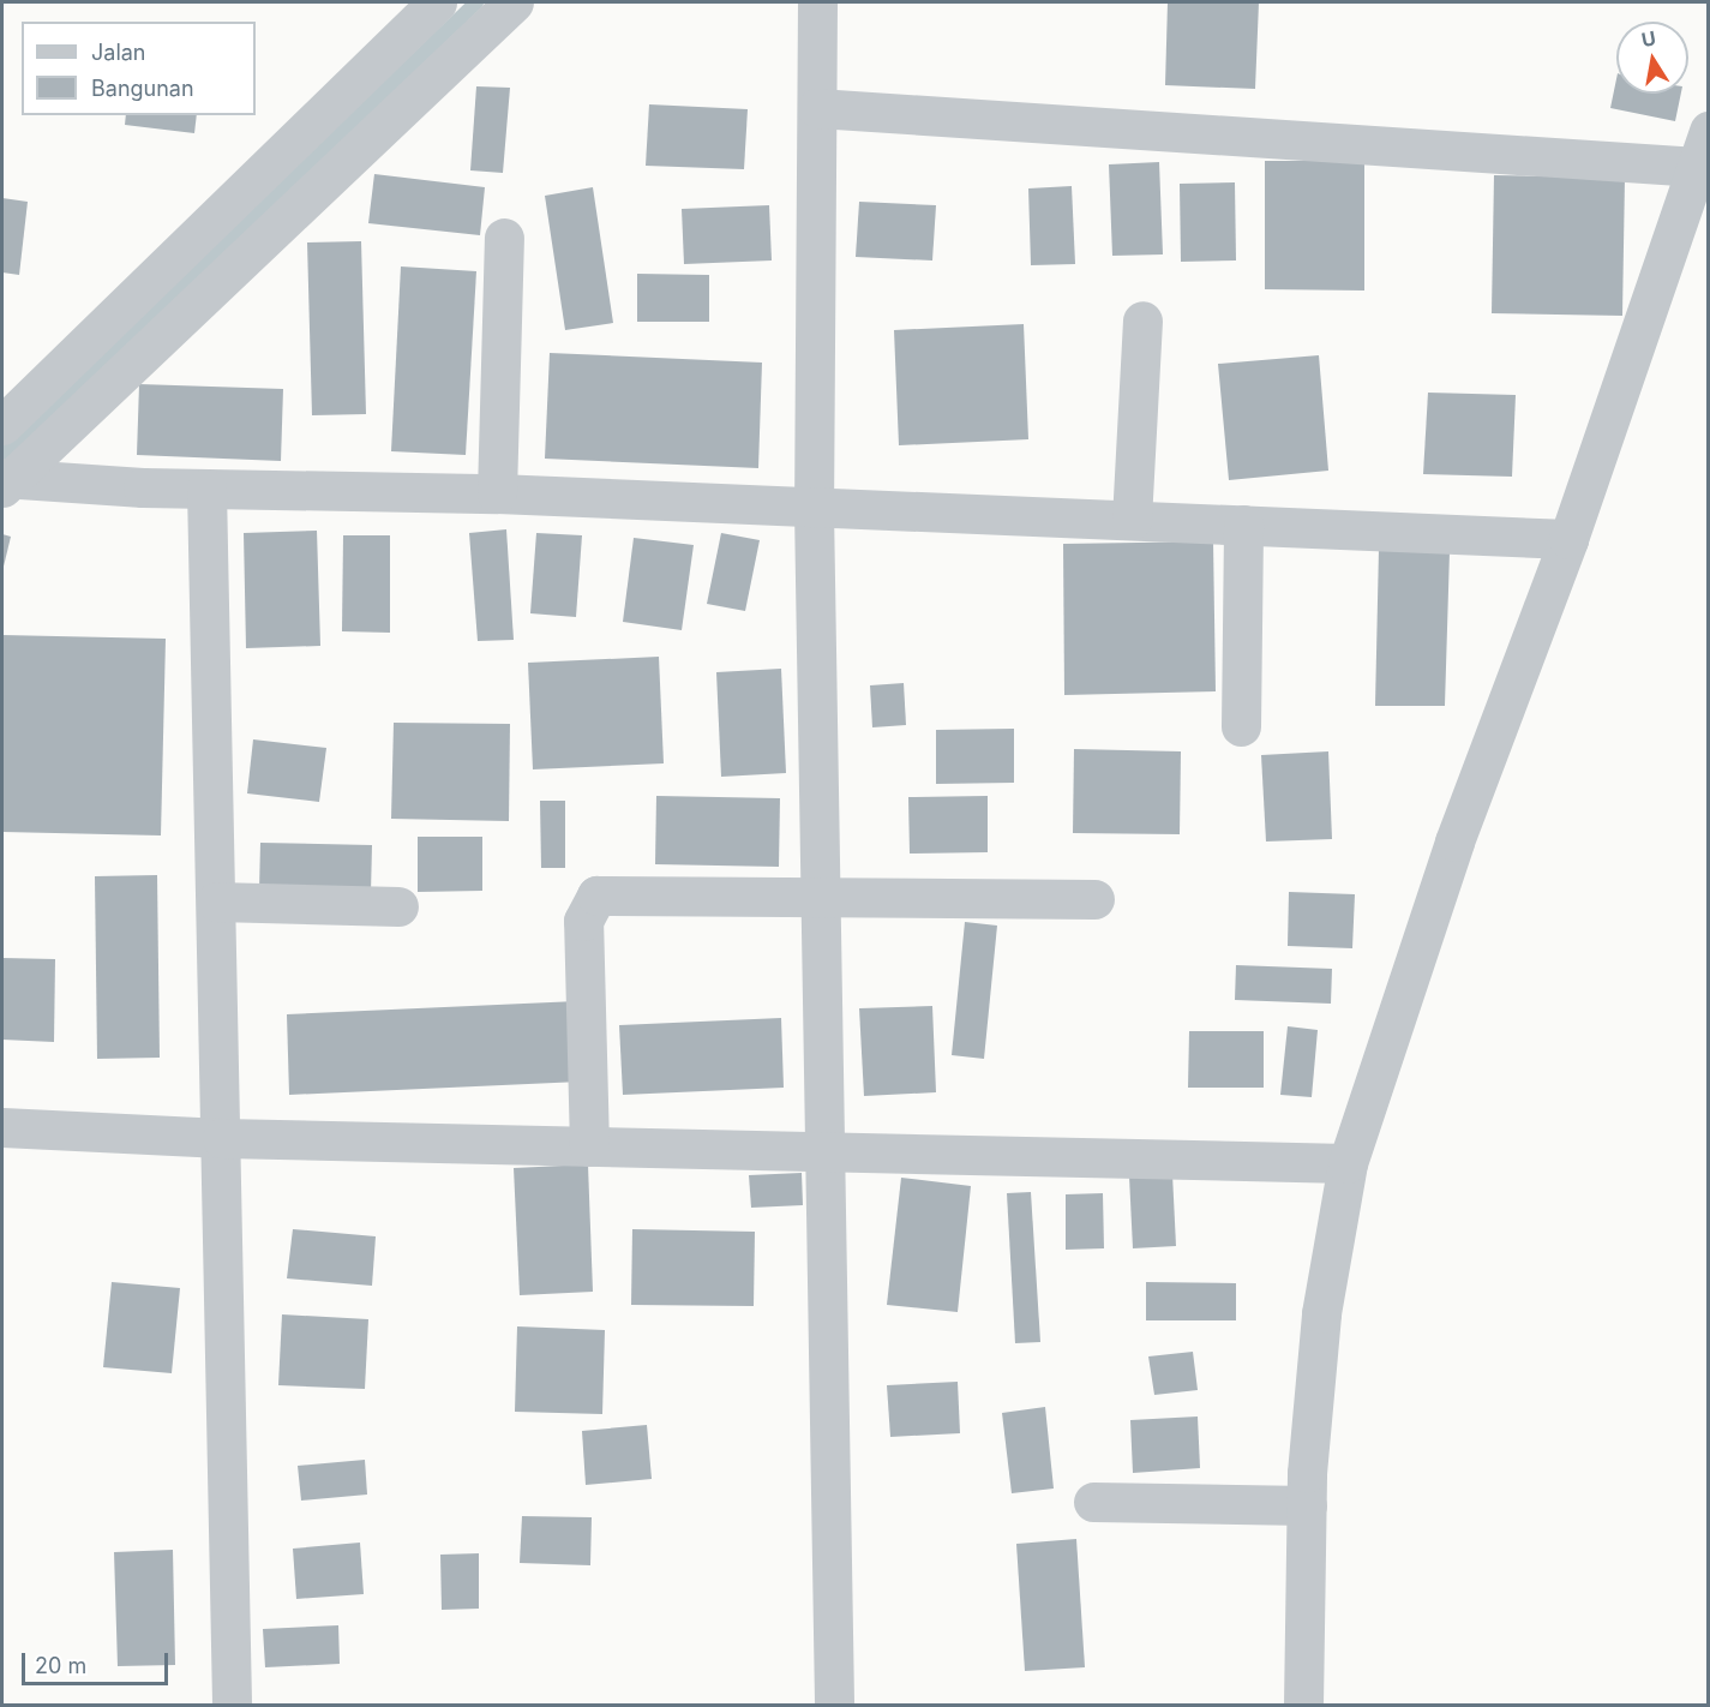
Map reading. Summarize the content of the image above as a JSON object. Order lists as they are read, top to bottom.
{
  "legend": ["Jalan", "Bangunan"],
  "scale_bar": "20 m",
  "north": "top"
}
